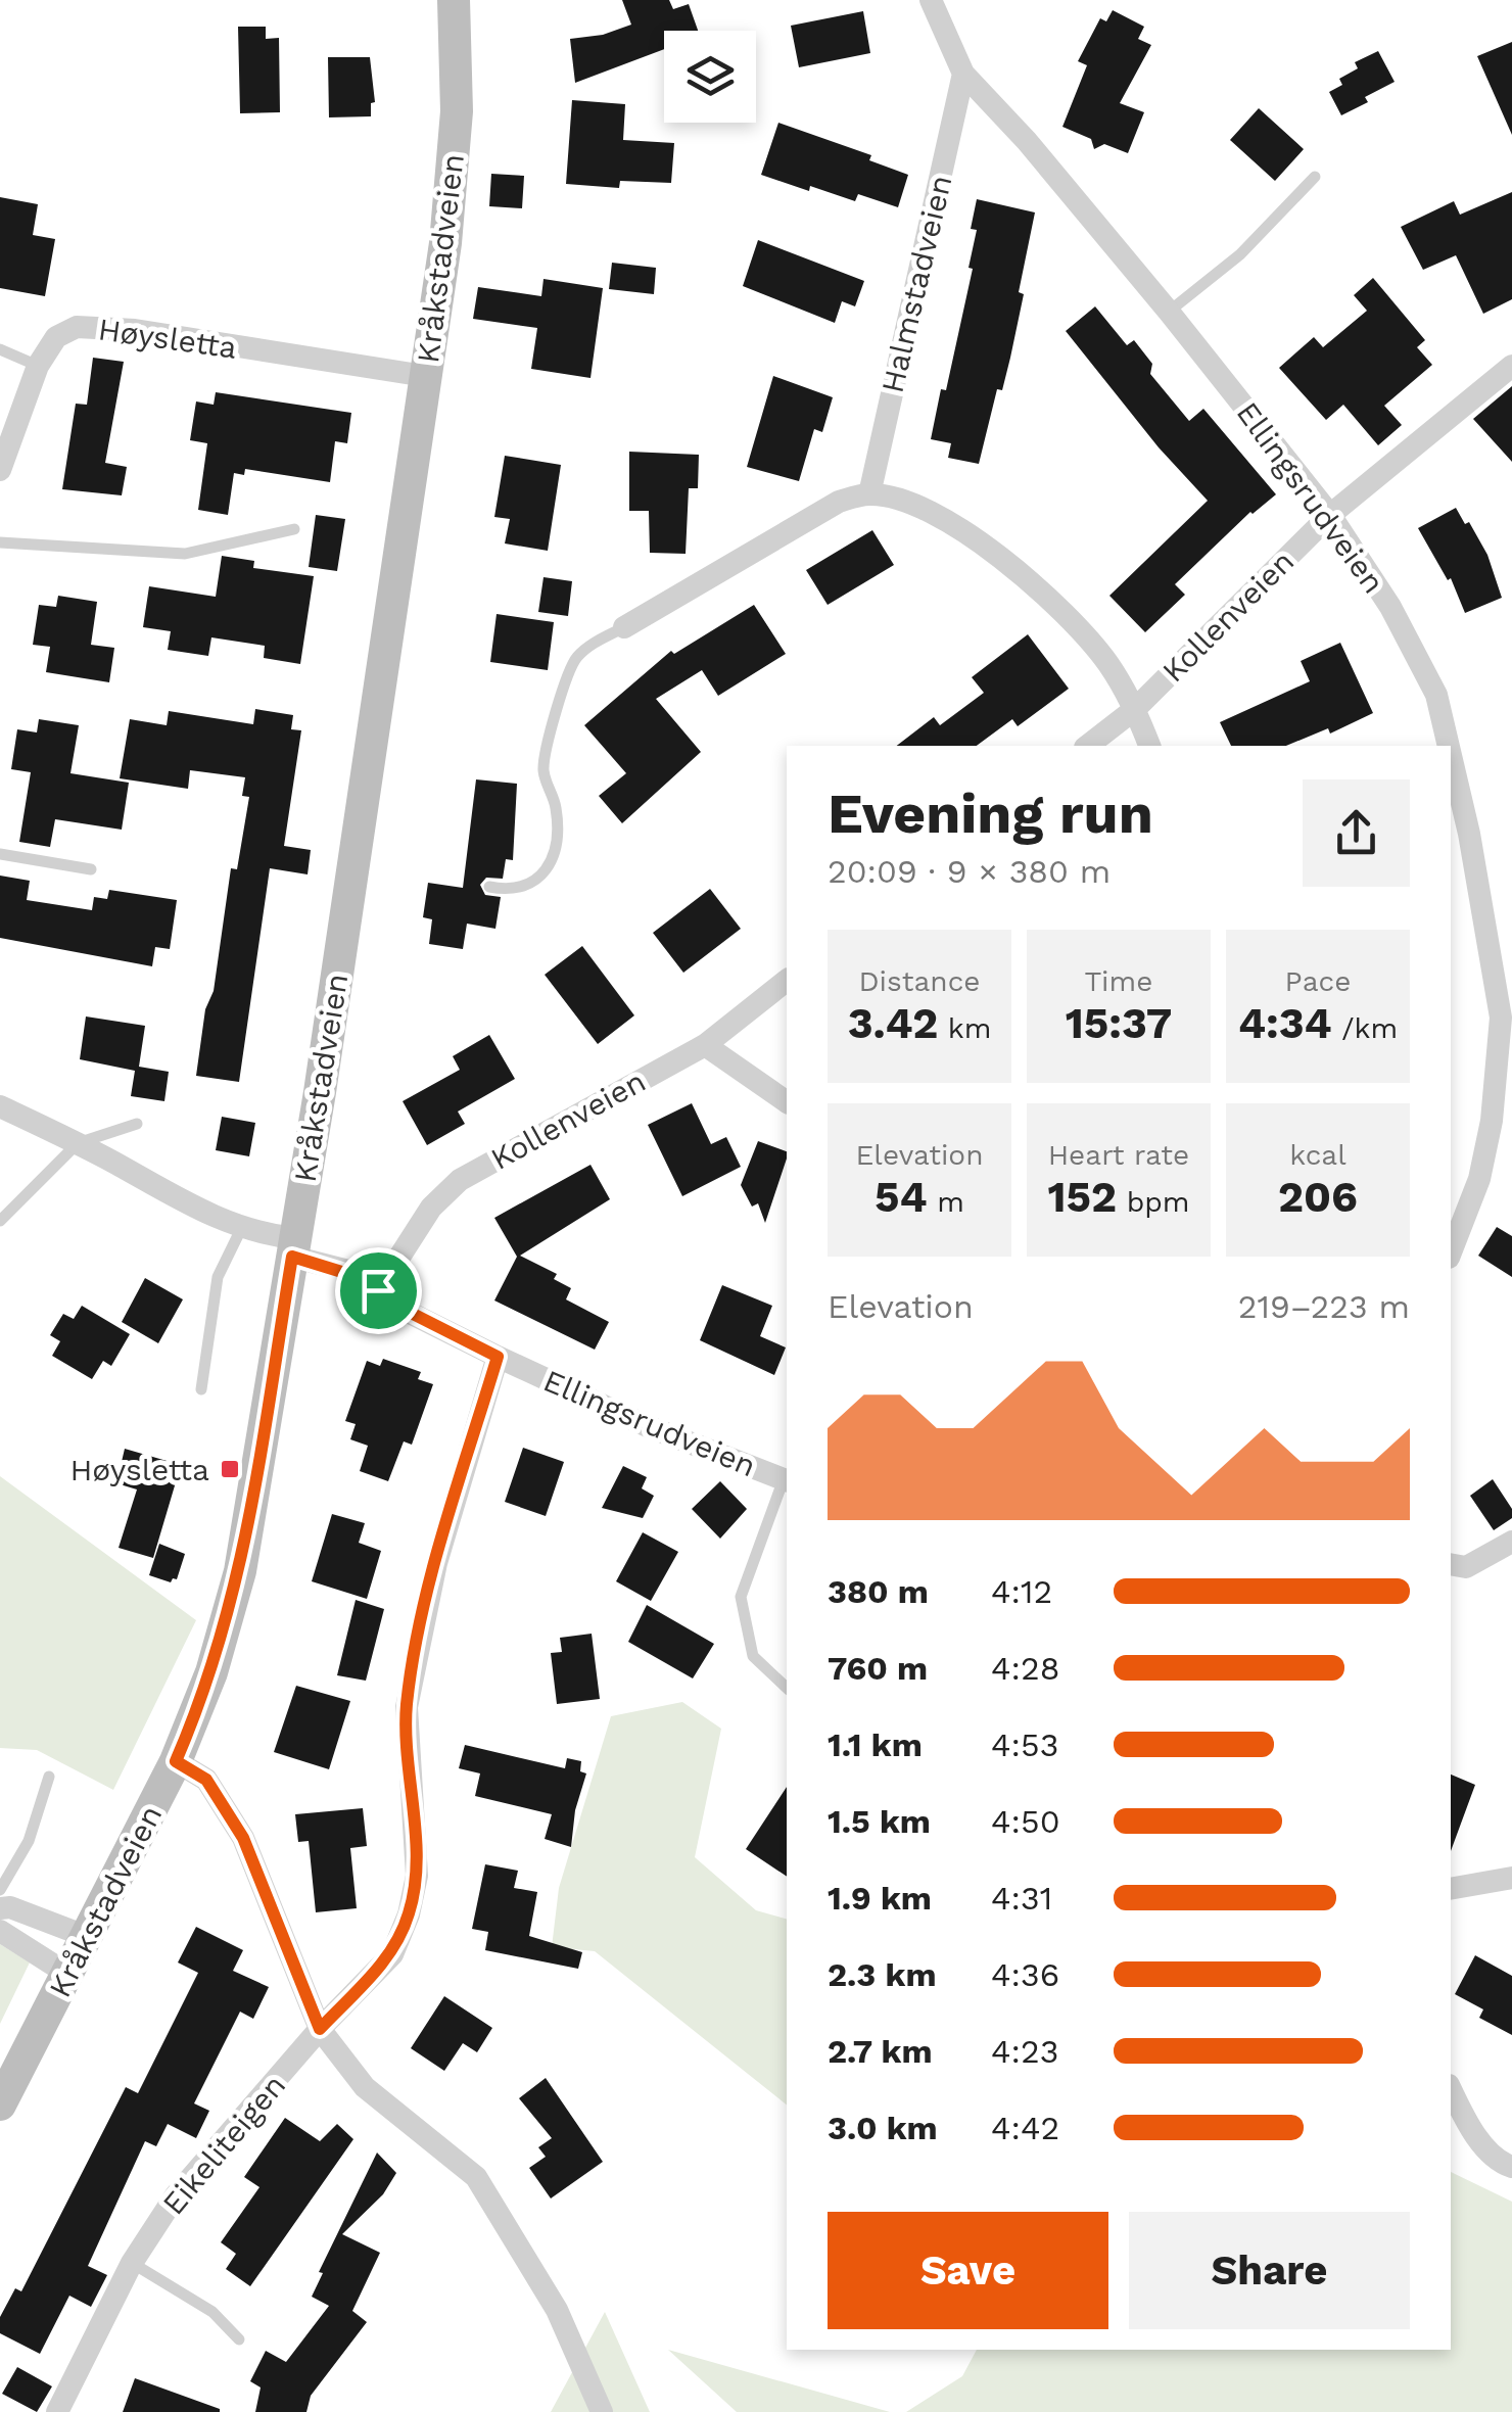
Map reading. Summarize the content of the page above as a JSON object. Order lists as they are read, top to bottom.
{
  "streets": {
    "main road": ["Kråkstadveien"],
    "street": [
      "Halmstadveien",
      "Høysletta",
      "Ellingsrudveien",
      "Kollenveien",
      "Eikeliteigen"
    ]
  },
  "crossings": [
    ["Kråkstadveien", "Høysletta"],
    ["Kråkstadveien", "Ellingsrudveien"],
    ["Halmstadveien", "Ellingsrudveien"],
    ["Ellingsrudveien", "Kollenveien"],
    ["Ellingsrudveien", "Eikeliteigen"]
  ],
  "places": {
    "transit": ["Høysletta"]
  },
  "page": {
    "heading": ["Evening run", "20:09 · 9 × 380 m"],
    "stats": [
      ["Distance", "3.42 km"],
      ["Time", "15:37"],
      ["Pace", "4:34 /km"],
      ["Elevation", "54 m"],
      ["Heart rate", "152 bpm"],
      ["kcal", "206"]
    ],
    "chart": ["Elevation", "219–223 m"],
    "list": [
      {
        "name": "380 m",
        "note": "4:12"
      },
      {
        "name": "760 m",
        "note": "4:28"
      },
      {
        "name": "1.1 km",
        "note": "4:53"
      },
      {
        "name": "1.5 km",
        "note": "4:50"
      },
      {
        "name": "1.9 km",
        "note": "4:31"
      },
      {
        "name": "2.3 km",
        "note": "4:36"
      },
      {
        "name": "2.7 km",
        "note": "4:23"
      },
      {
        "name": "3.0 km",
        "note": "4:42"
      }
    ],
    "buttons": ["Save", "Share"]
  }
}
